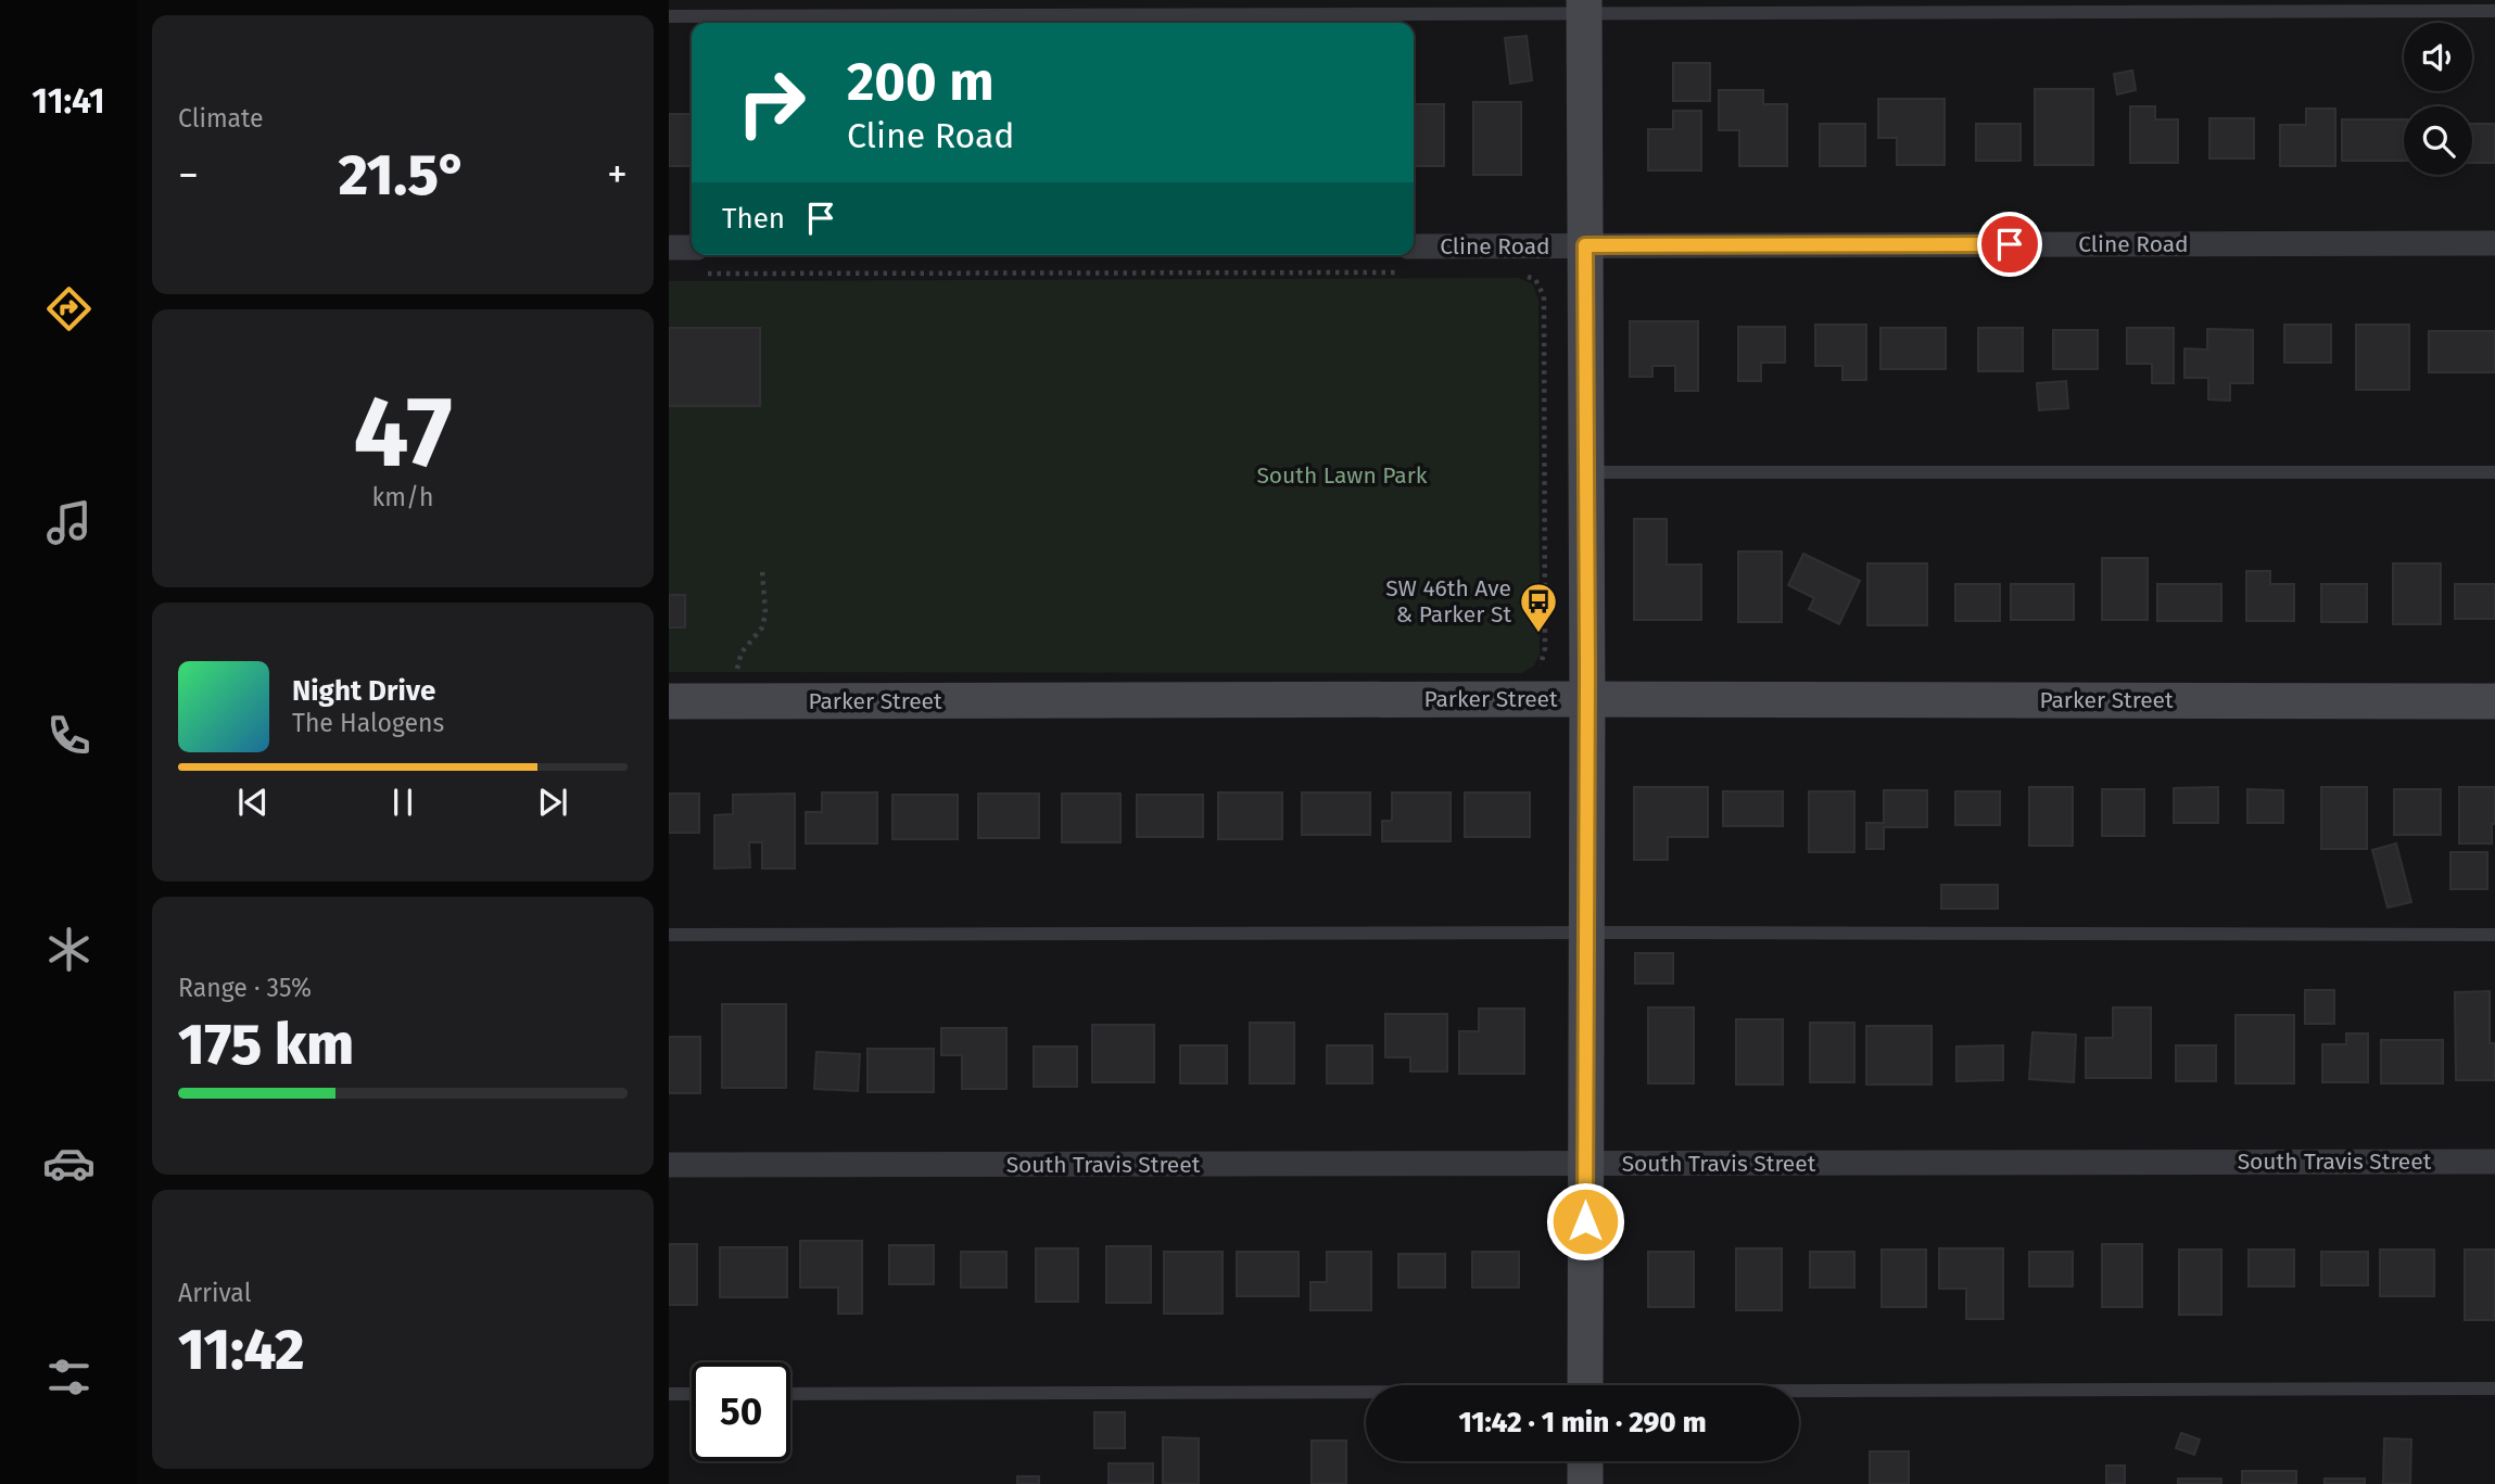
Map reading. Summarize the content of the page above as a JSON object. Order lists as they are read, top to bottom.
{
  "streets": {
    "main road": ["Parker Street"],
    "street": ["Cline Road", "South Travis Street"]
  },
  "parks": ["South Lawn Park"],
  "places": {
    "bus stop": ["SW 46th Ave & Parker St"]
  },
  "page": {
    "tabs": "11:41",
    "tile": [
      "Climate",
      ["47", "km/h"],
      ["Range · 35%", "175 km"],
      ["Arrival", "11:42"]
    ],
    "turn": ["200 m", "Cline Road"],
    "heat": ["−", "21.5°", "+"],
    "then": "Then",
    "song": ["Night Drive", "The Halogens"],
    "limit": "50",
    "trip": "11:42 · 1 min · 290 m"
  }
}
